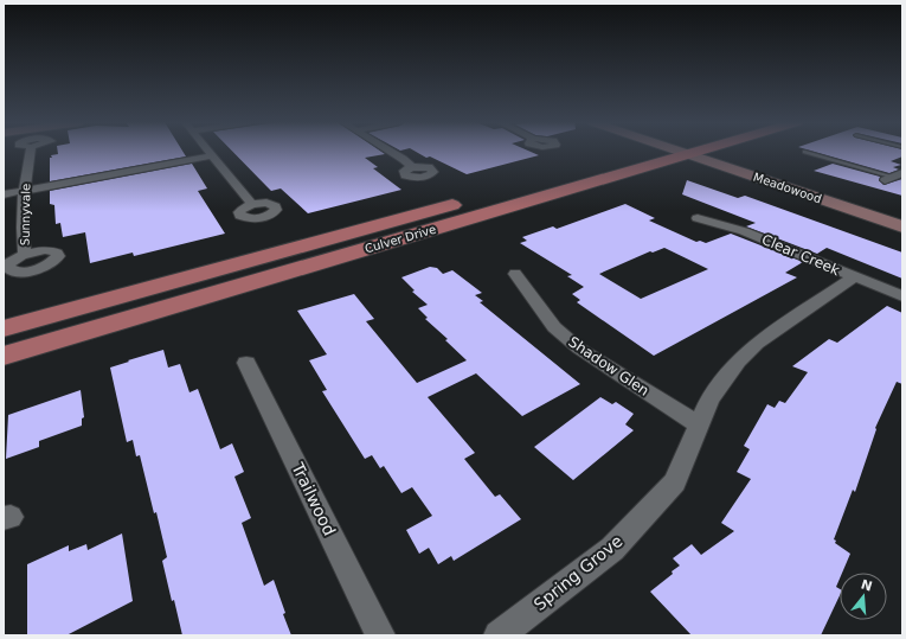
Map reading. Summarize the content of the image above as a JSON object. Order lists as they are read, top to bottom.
{
  "streets": {
    "main road": ["Meadowood", "Culver Drive"],
    "street": [
      "Sunnyvale",
      "Clear Creek",
      "Shadow Glen",
      "Trailwood",
      "Spring Grove"
    ]
  },
  "crossings": [
    ["Clear Creek", "Spring Grove"],
    ["Shadow Glen", "Spring Grove"]
  ],
  "north": "top"
}
